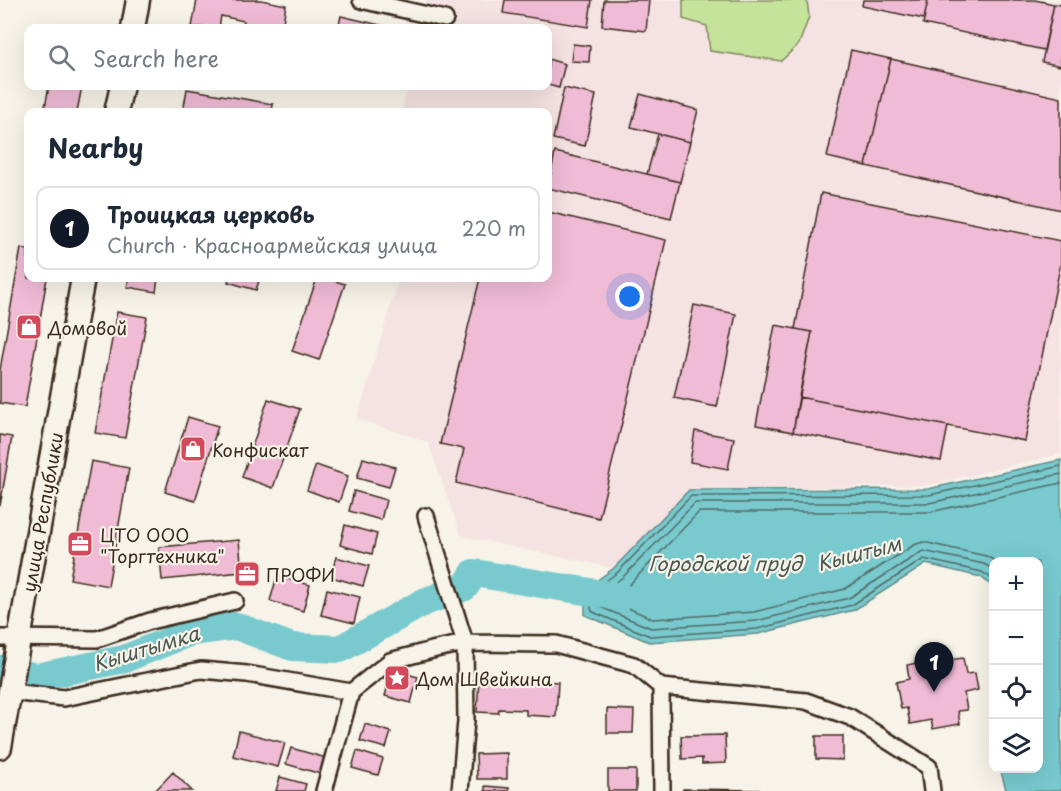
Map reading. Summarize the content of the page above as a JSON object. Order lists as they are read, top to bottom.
{
  "streets": {
    "main road": ["улица Республики"]
  },
  "water": ["Кыштым", "Городской пруд", "Кыштымка"],
  "places": {
    "shop": ["Домовой", "Конфискат"],
    "office": ["ЦТО ООО \"Торгтехника\"", "ПРОФИ"],
    "place": ["Дом Швейкина"]
  },
  "page": {
    "search": "Search here",
    "heading": "Nearby",
    "list": [
      {
        "mark": "1",
        "name": "Троицкая церковь",
        "note": "Church · Красноармейская улица",
        "value": "220 m"
      }
    ],
    "map_buttons": ["+", "−"],
    "pins": "1"
  }
}
